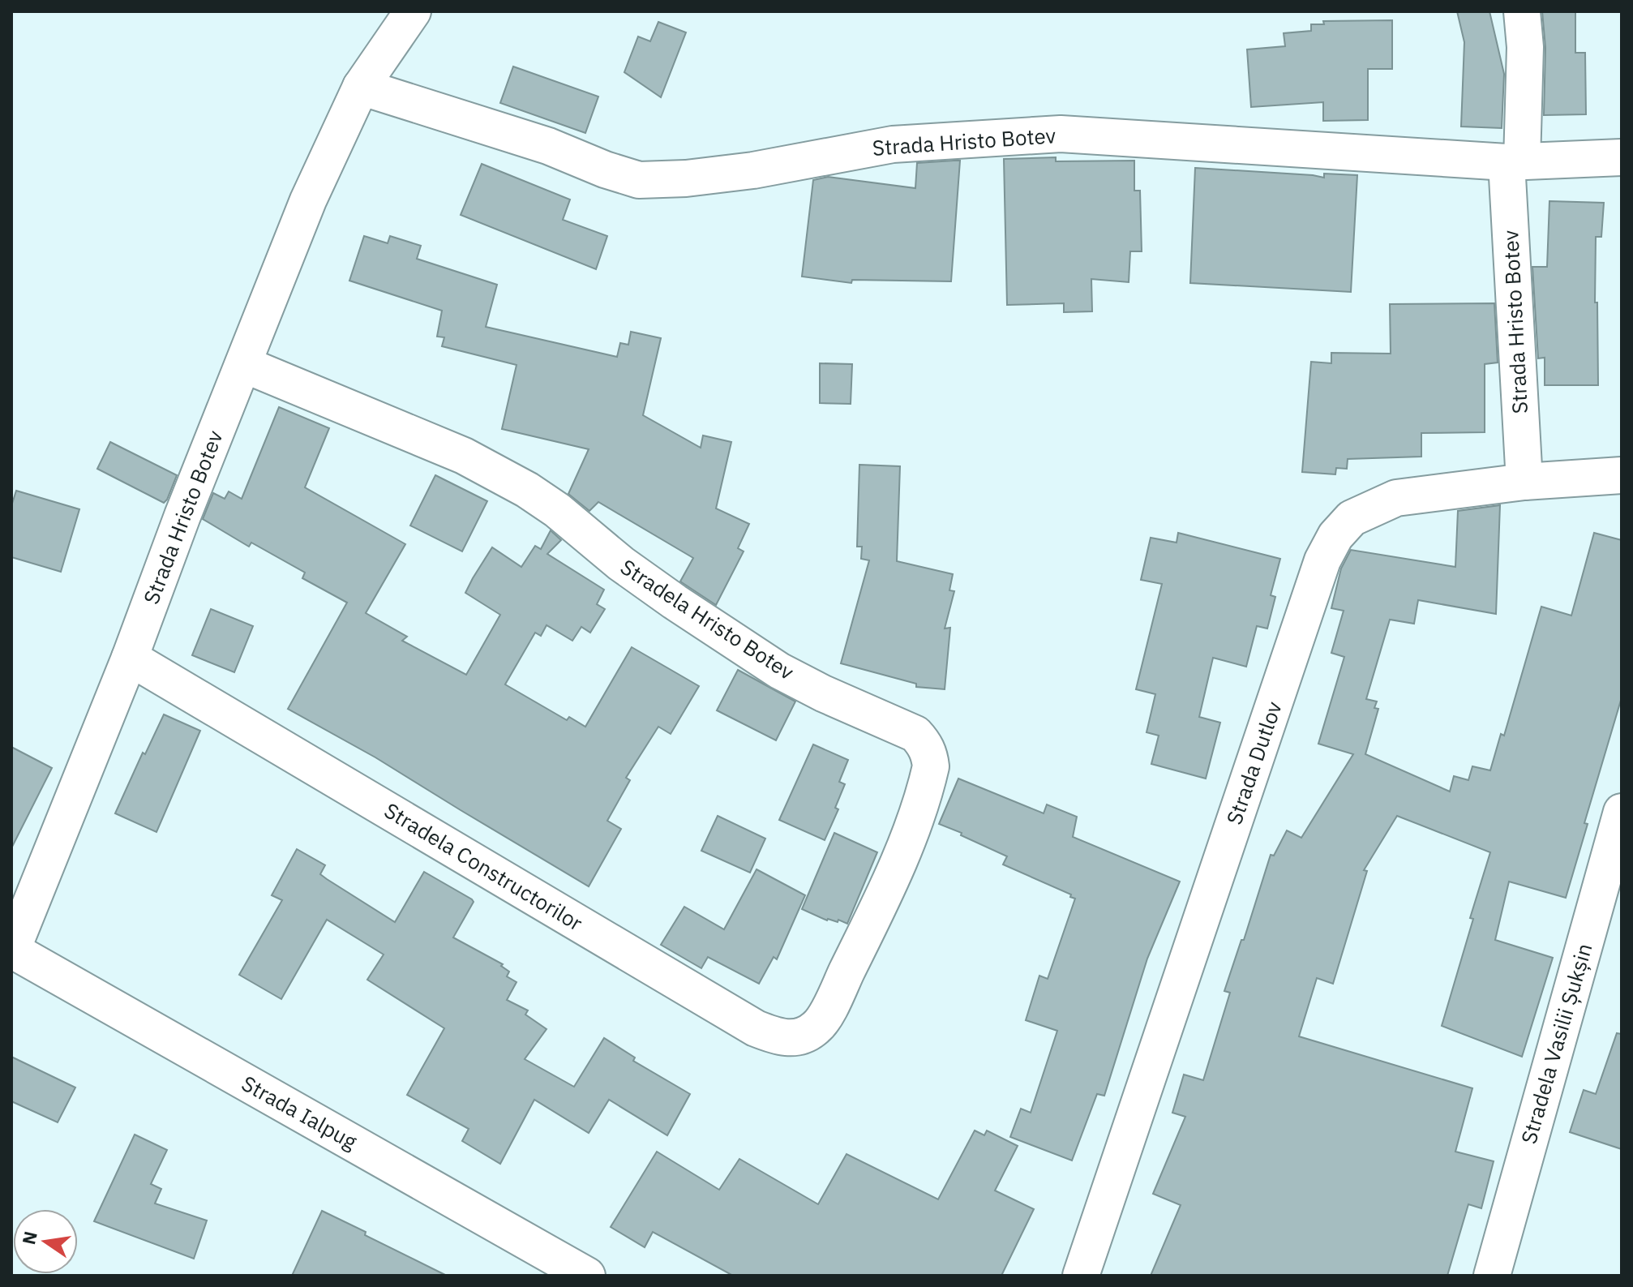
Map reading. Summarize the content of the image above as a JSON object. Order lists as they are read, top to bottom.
{
  "streets": {
    "street": [
      "Strada Hristo Botev",
      "Stradela Hristo Botev",
      "Strada Dutlov",
      "Stradela Constructorilor",
      "Stradela Vasilii Șukșin",
      "Strada Ialpug"
    ]
  },
  "crossings": [
    ["Strada Hristo Botev", "Stradela Hristo Botev"],
    ["Strada Hristo Botev", "Strada Dutlov"],
    ["Strada Hristo Botev", "Stradela Constructorilor"],
    ["Strada Hristo Botev", "Strada Ialpug"],
    ["Stradela Hristo Botev", "Stradela Constructorilor"]
  ],
  "north": "left"
}
